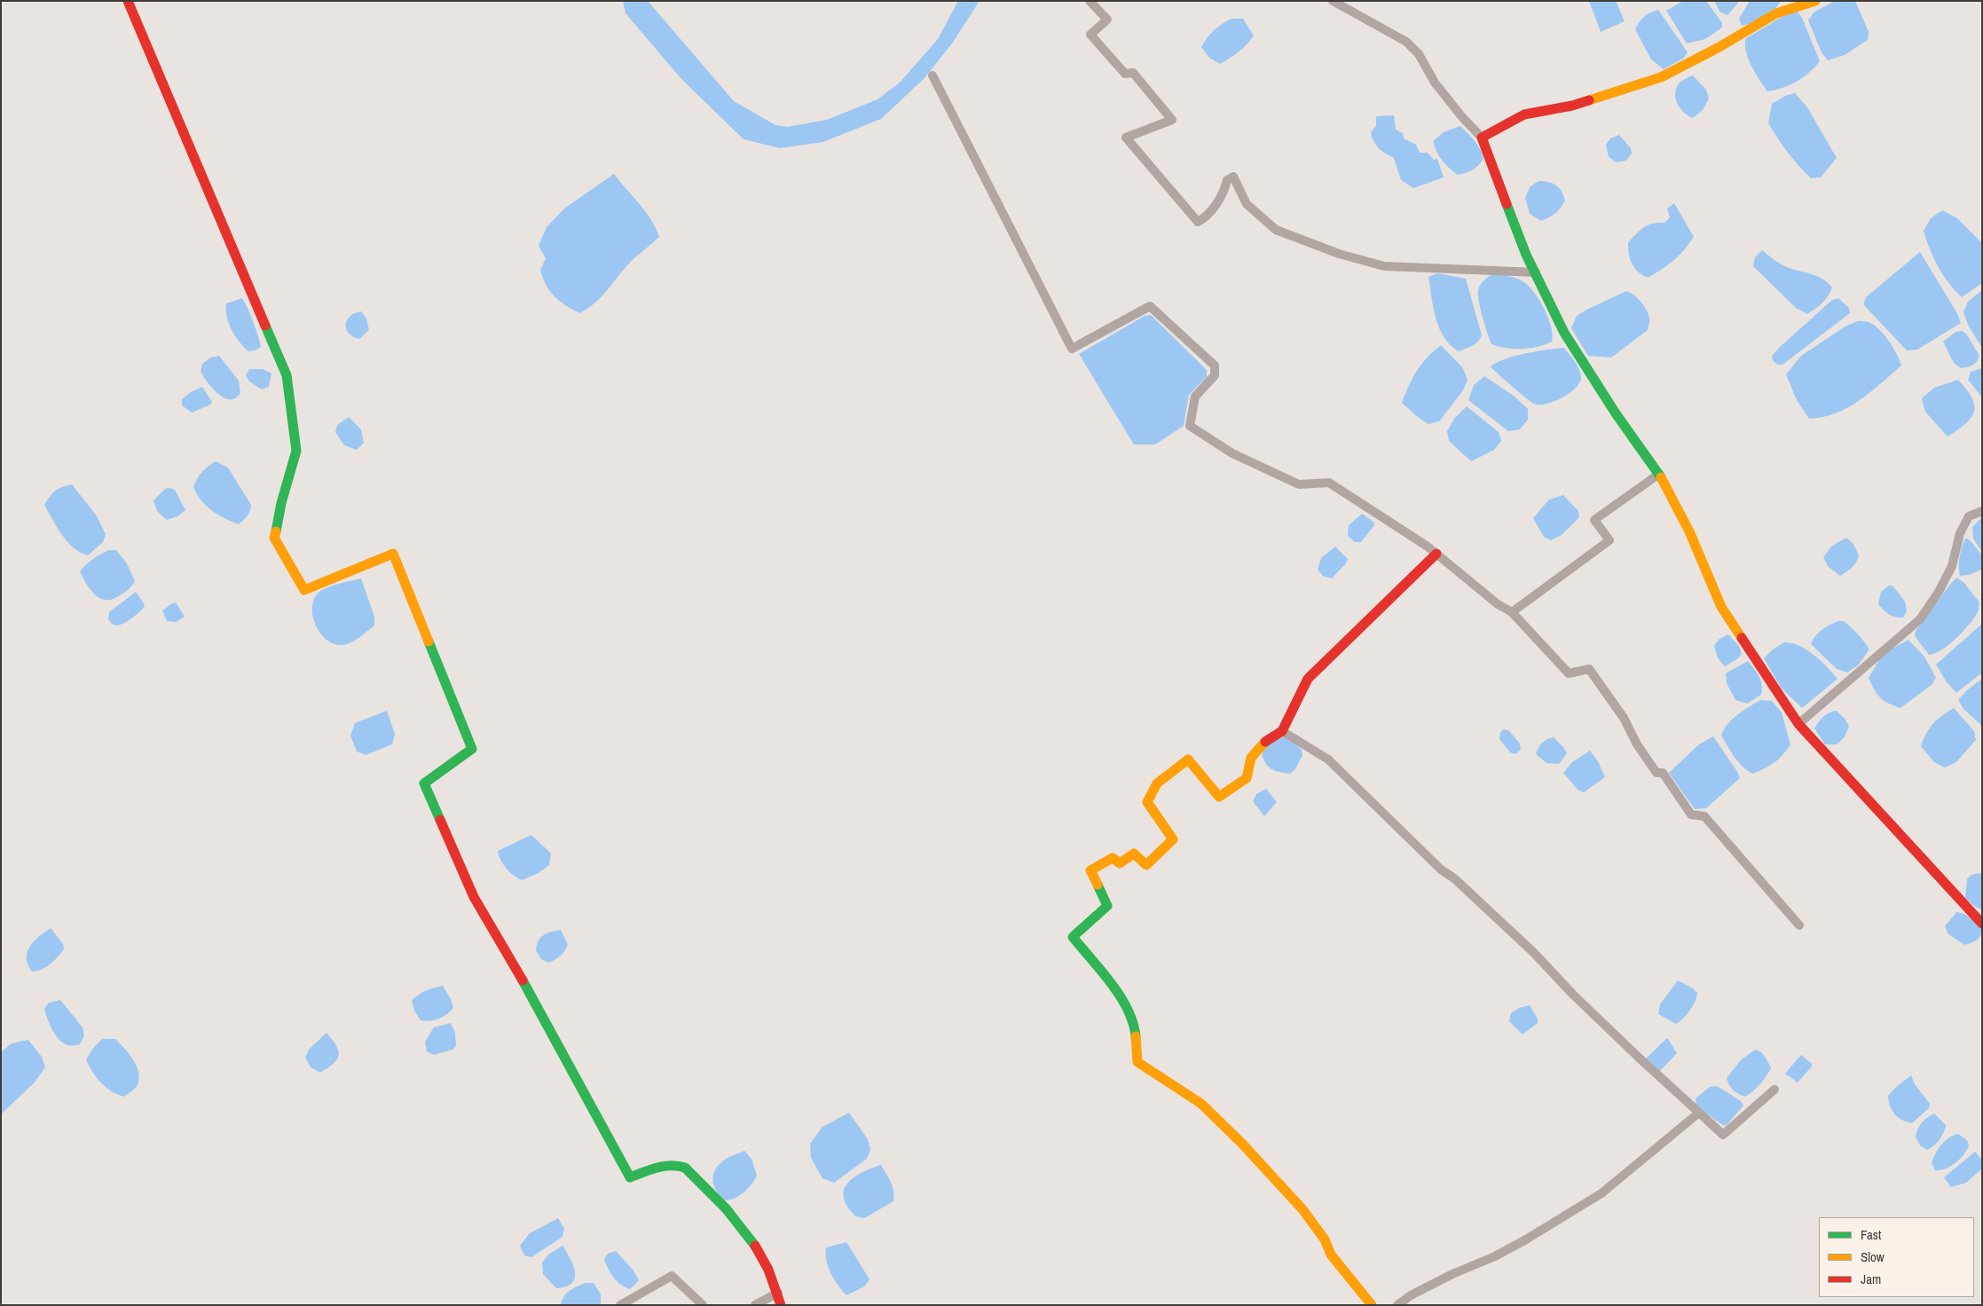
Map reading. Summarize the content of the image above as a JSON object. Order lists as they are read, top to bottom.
{
  "legend": ["Fast", "Slow", "Jam"]
}
